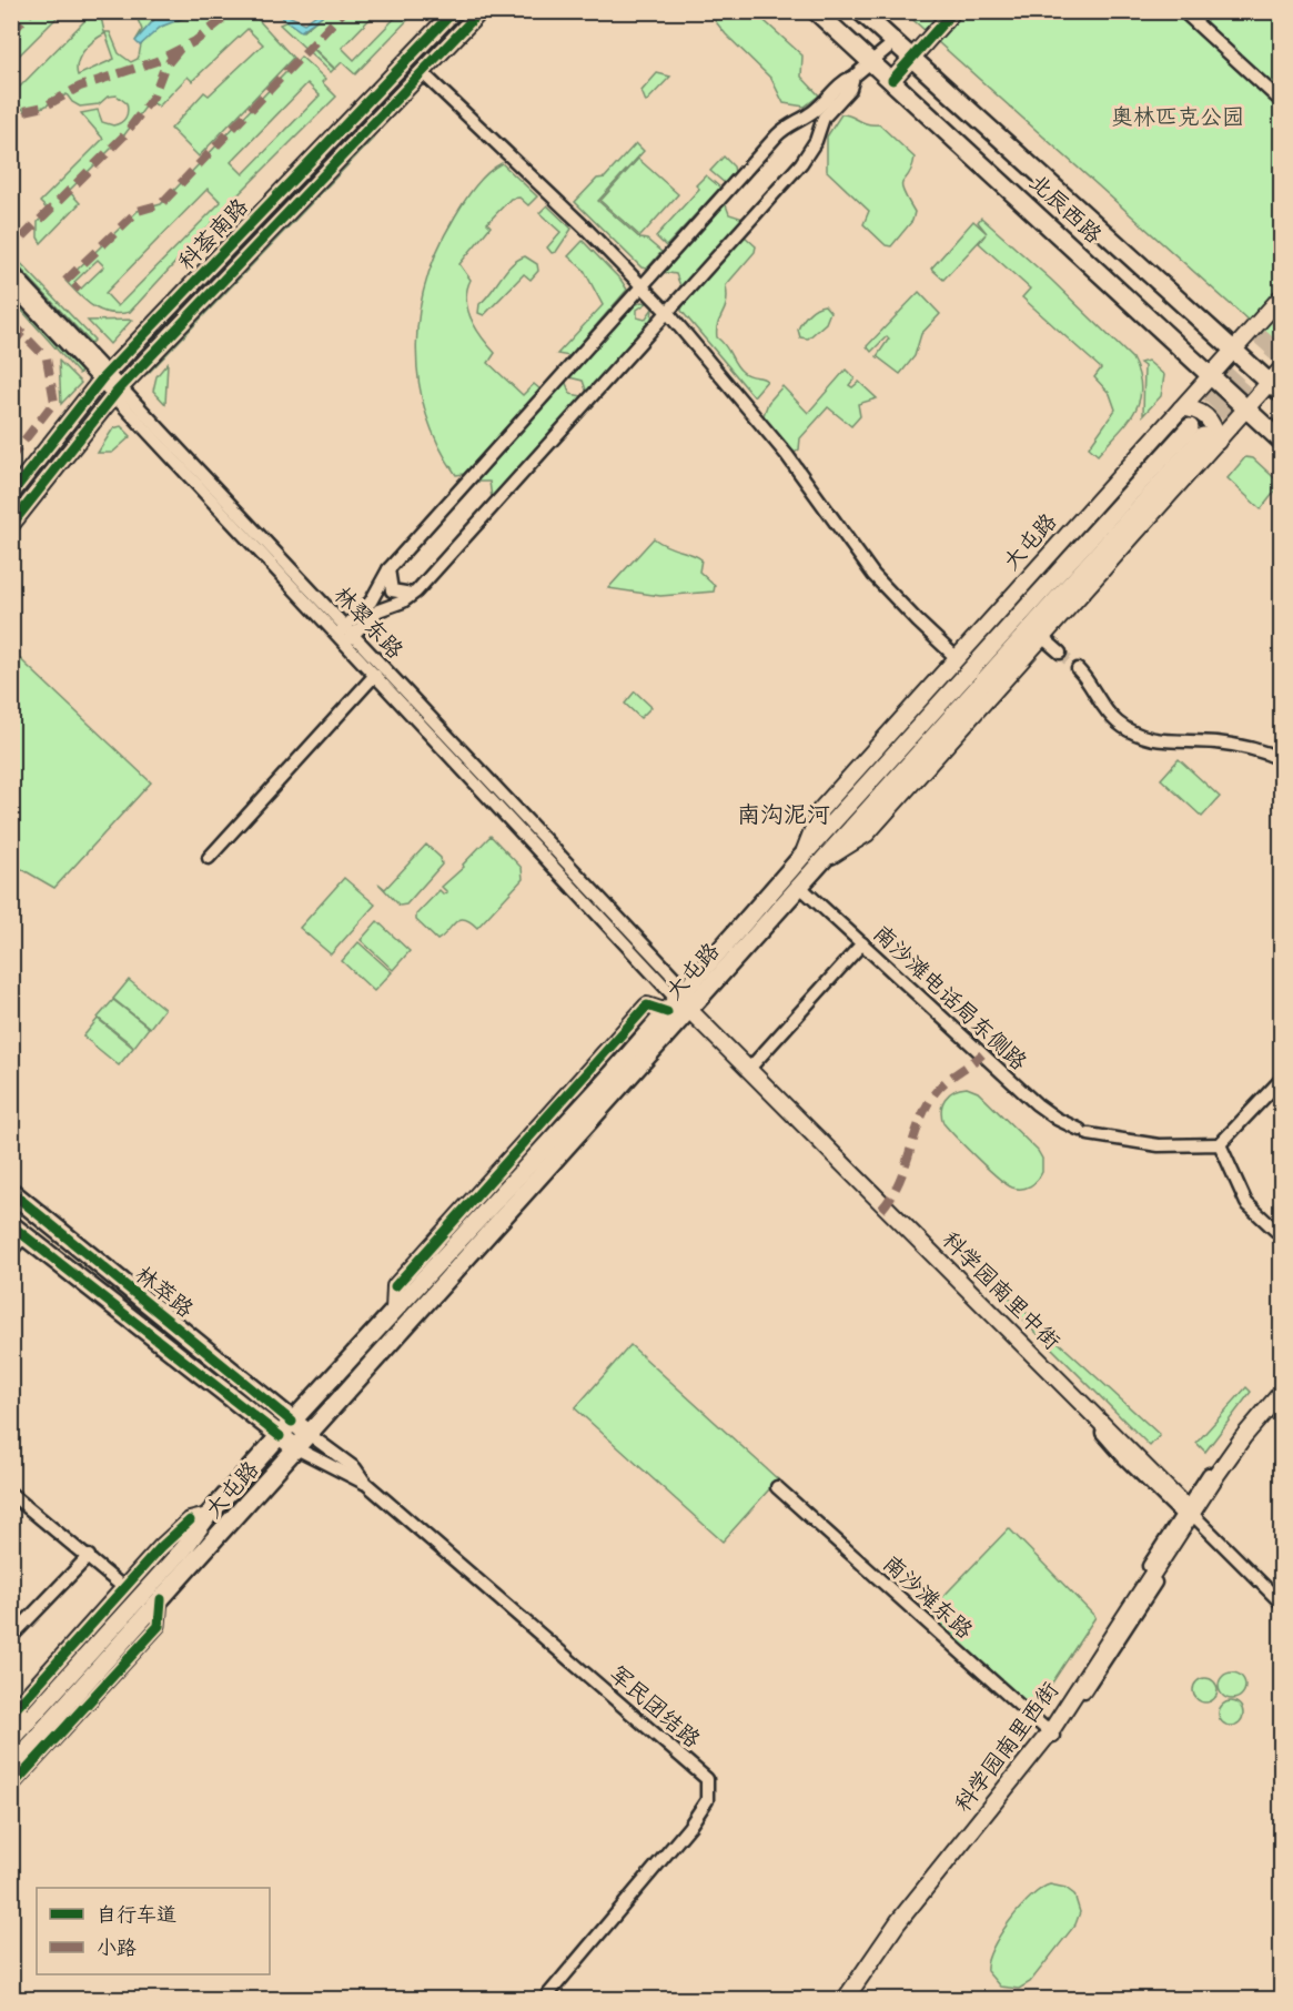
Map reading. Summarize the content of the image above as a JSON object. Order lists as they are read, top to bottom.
{
  "streets": {
    "main road": ["北辰西路", "大屯路", "林萃路"],
    "street": [
      "科荟南路",
      "林翠东路",
      "南沙滩电话局东侧路",
      "科学园南里中街",
      "南沙滩东路",
      "军民团结路",
      "科学园南里西街"
    ]
  },
  "crossings": [
    ["北辰西路", "大屯路"],
    ["科荟南路", "林翠东路"],
    ["大屯路", "林翠东路"],
    ["大屯路", "南沙滩电话局东侧路"],
    ["大屯路", "科学园南里中街"],
    ["大屯路", "林萃路"],
    ["大屯路", "军民团结路"],
    ["林翠东路", "科学园南里中街"],
    ["科学园南里中街", "科学园南里西街"],
    ["林萃路", "军民团结路"],
    ["南沙滩东路", "科学园南里西街"]
  ],
  "districts": ["南沟泥河"],
  "parks": ["奥林匹克公园"],
  "legend": ["自行车道", "小路"]
}
